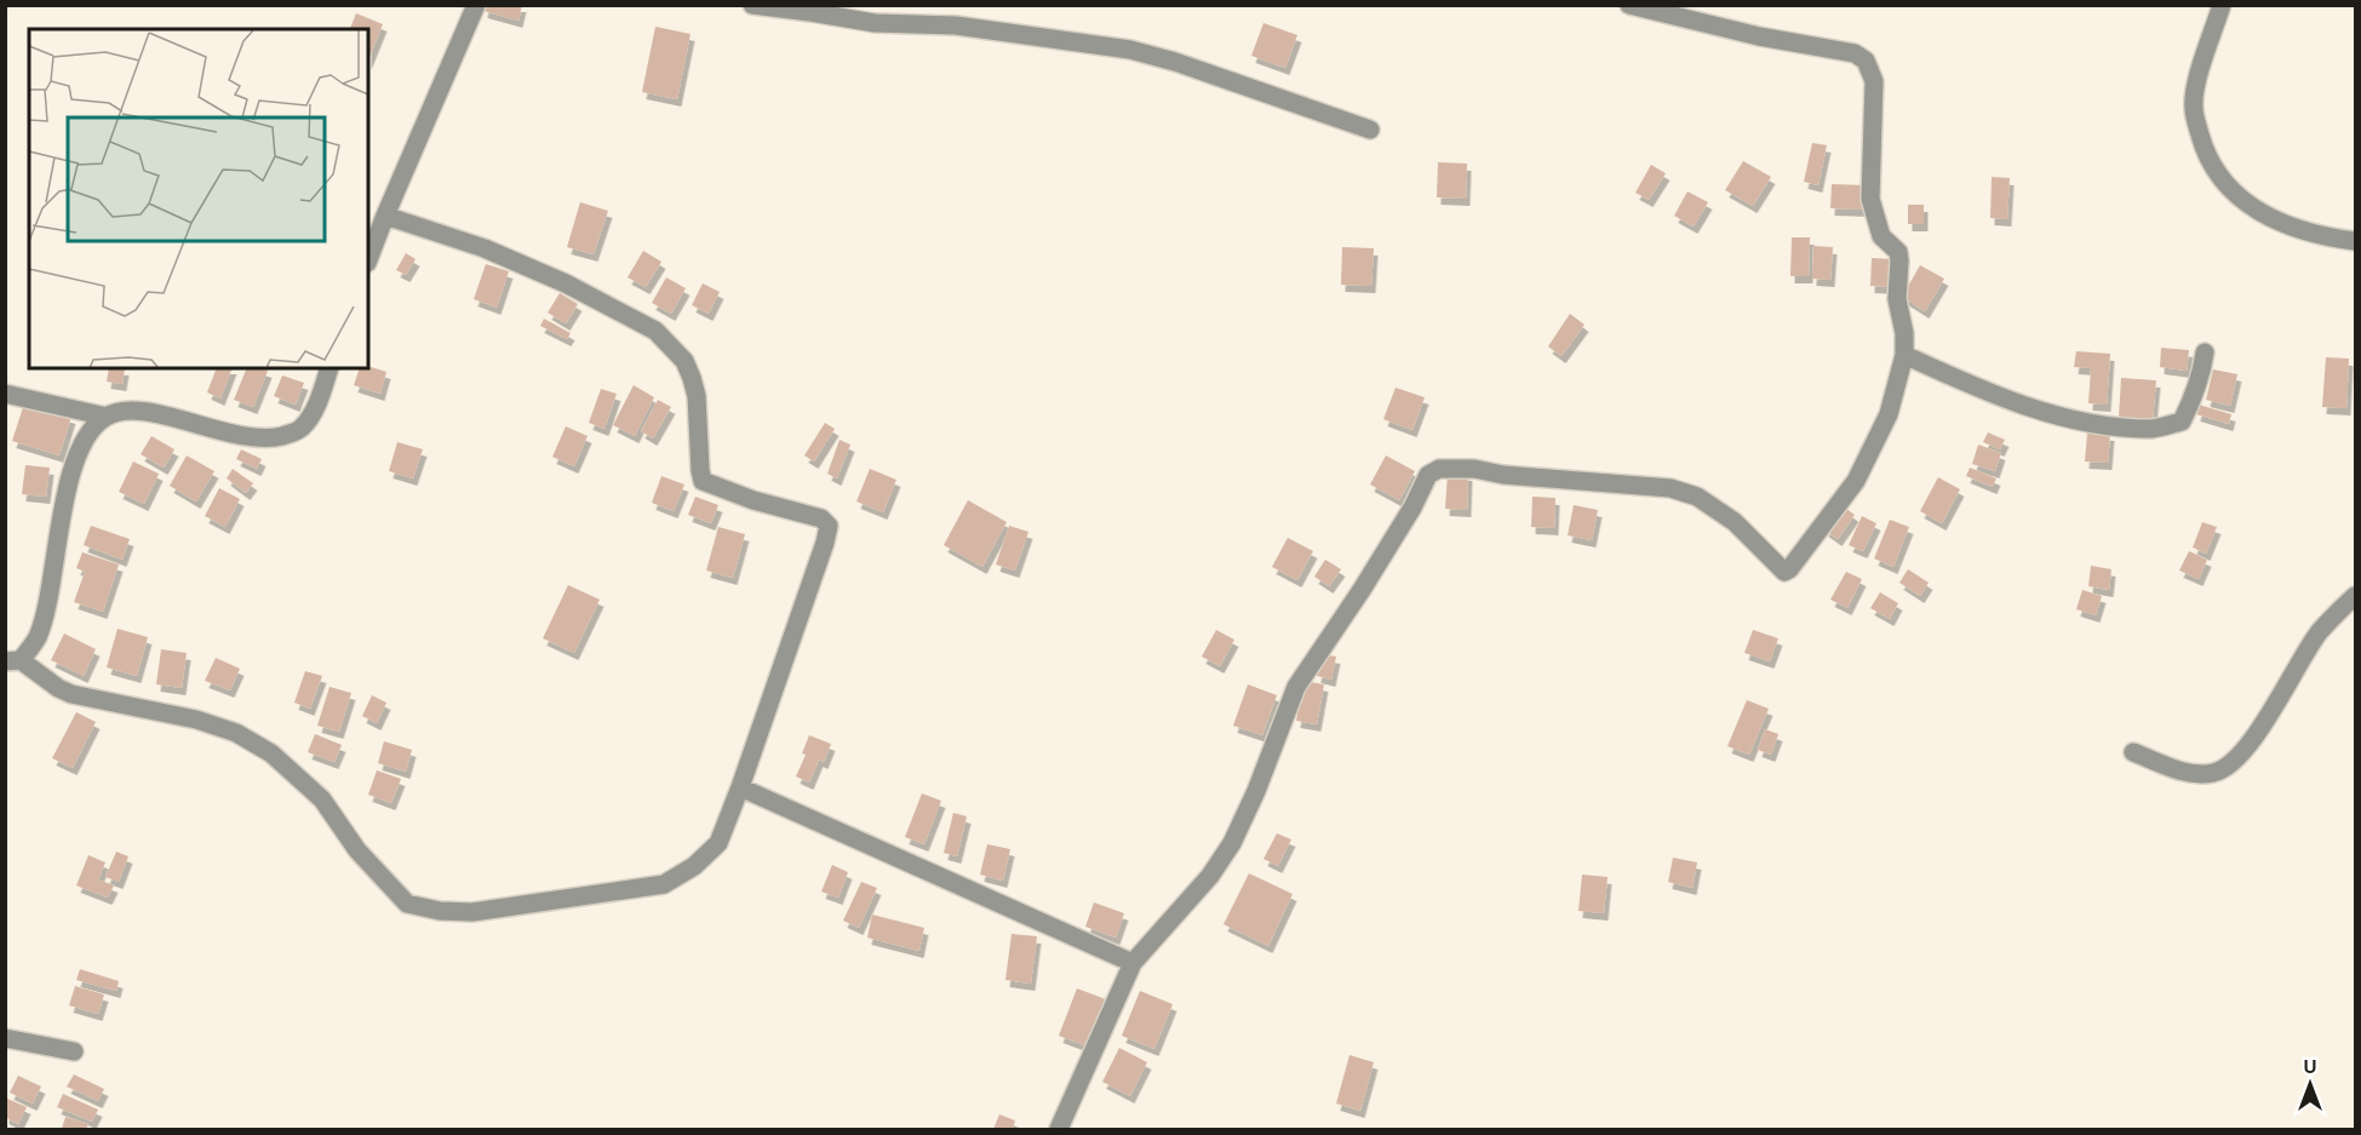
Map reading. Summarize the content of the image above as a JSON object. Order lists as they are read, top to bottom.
{
  "north": "top"
}
